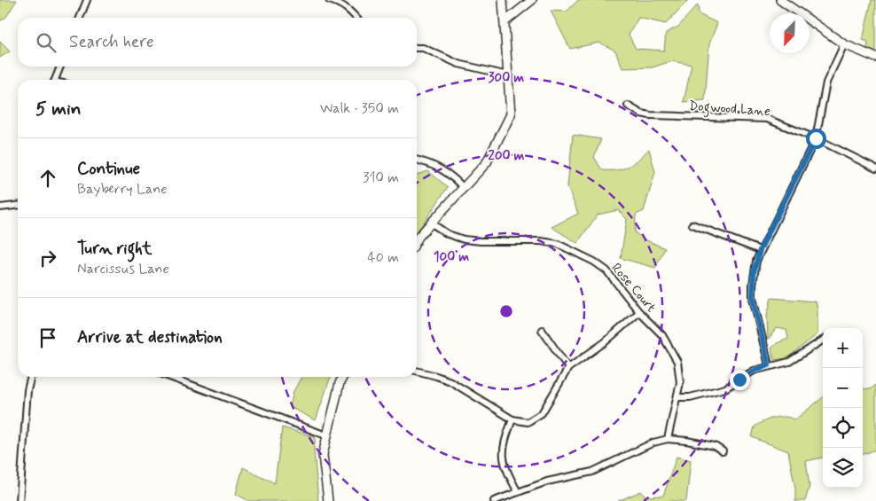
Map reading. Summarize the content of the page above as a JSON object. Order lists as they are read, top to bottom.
{
  "streets": {
    "street": ["Dogwood Lane", "Rose Court"]
  },
  "north": "bottom left",
  "page": {
    "search": "Search here",
    "heading": ["5 min", "Walk · 350 m"],
    "list": [
      ["Continue", "Bayberry Lane", "310 m"],
      ["Turn right", "Narcissus Lane", "40 m"],
      "Arrive at destination"
    ],
    "map_buttons": ["+", "−"]
  },
  "rings": ["300 m", "200 m", "100 m"]
}
